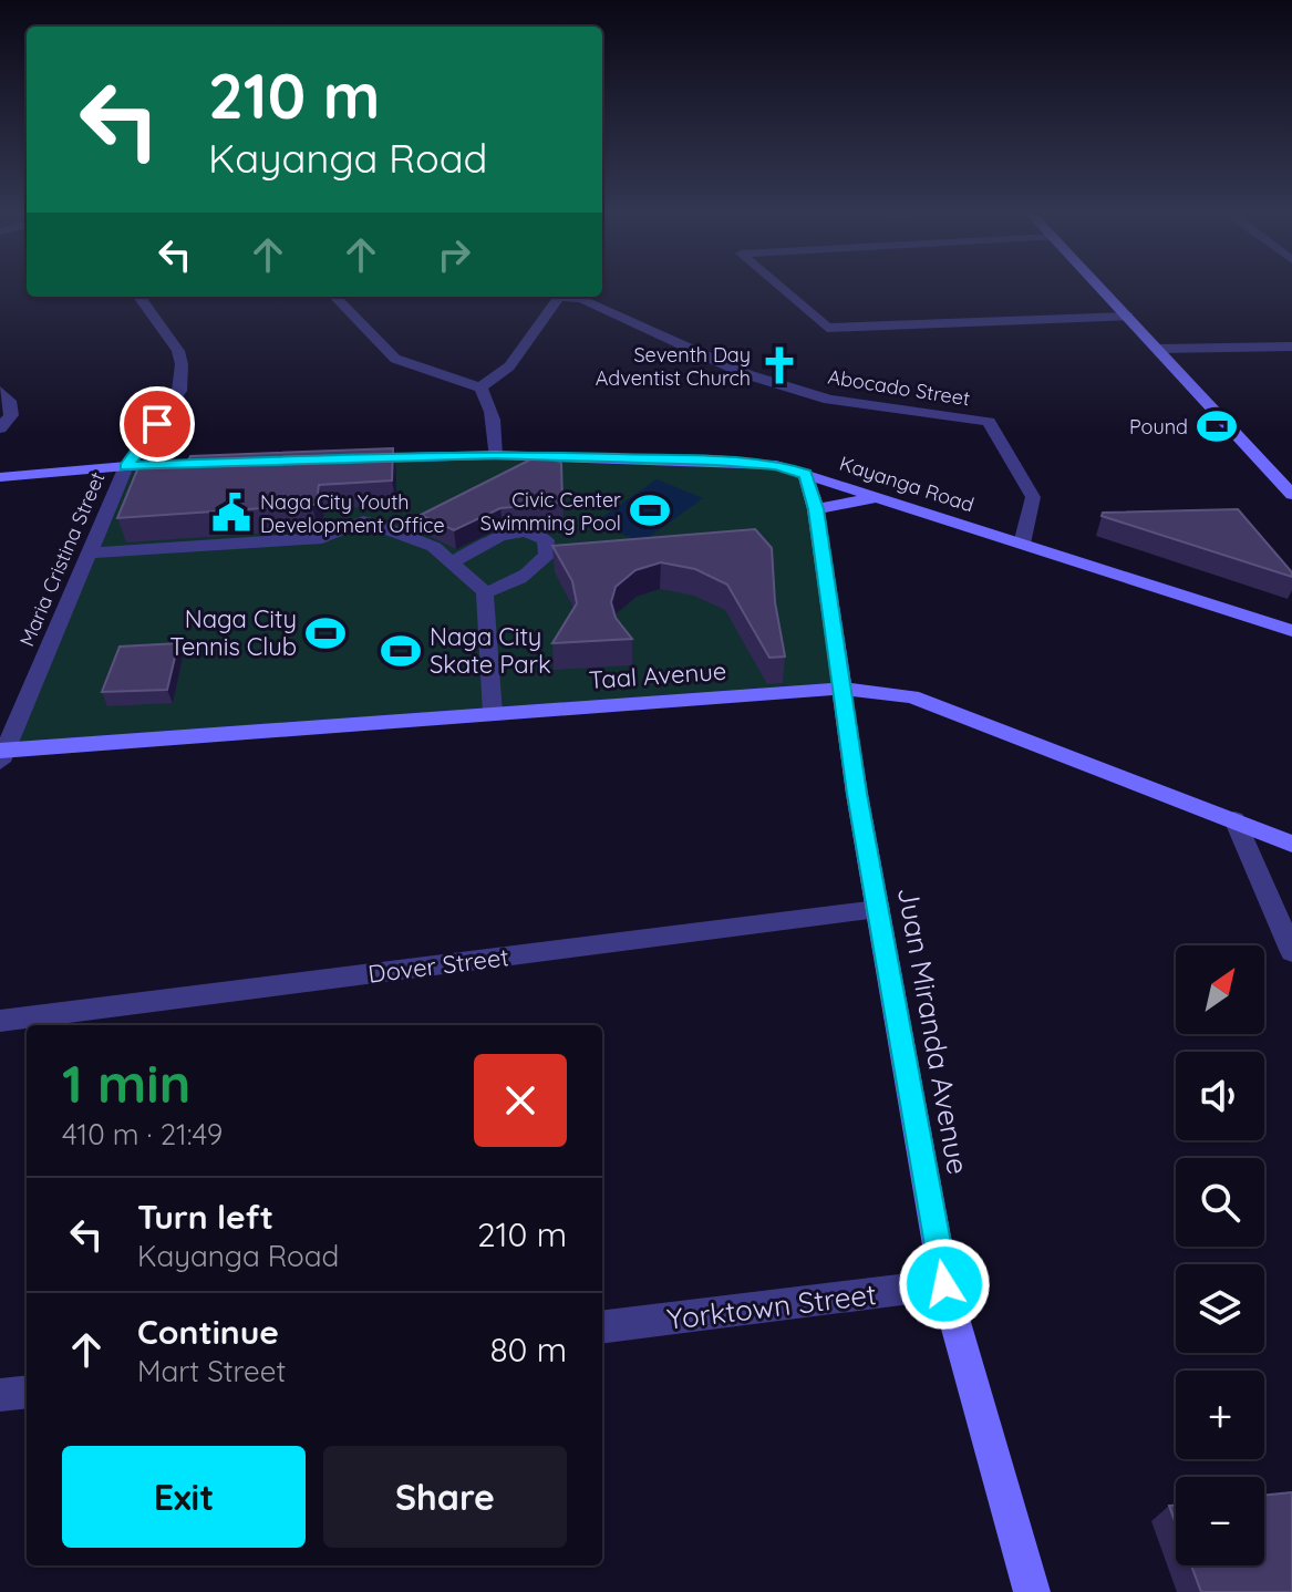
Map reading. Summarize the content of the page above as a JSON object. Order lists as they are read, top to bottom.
{
  "streets": {
    "street": [
      "Abocado Street",
      "Kayanga Road",
      "Maria Cristina Street",
      "Taal Avenue",
      "Dover Street",
      "Juan Miranda Avenue",
      "Yorktown Street"
    ]
  },
  "crossings": [
    ["Abocado Street", "Kayanga Road"],
    ["Kayanga Road", "Juan Miranda Avenue"],
    ["Maria Cristina Street", "Taal Avenue"],
    ["Taal Avenue", "Juan Miranda Avenue"],
    ["Dover Street", "Juan Miranda Avenue"],
    ["Juan Miranda Avenue", "Yorktown Street"]
  ],
  "places": {
    "church": ["Seventh Day Adventist Church"],
    "sports": [
      "Pound",
      "Civic Center Swimming Pool",
      "Naga City Tennis Club",
      "Naga City Skate Park"
    ],
    "public building": ["Naga City Youth Development Office"]
  },
  "north": "top right",
  "page": {
    "turn": ["210 m", "Kayanga Road"],
    "map_buttons": ["+", "−"],
    "heading": ["1 min", "410 m · 21:49"],
    "list": [
      {
        "name": "Turn left",
        "note": "Kayanga Road",
        "value": "210 m"
      },
      {
        "name": "Continue",
        "note": "Mart Street",
        "value": "80 m"
      }
    ],
    "buttons": ["Exit", "Share"]
  }
}
